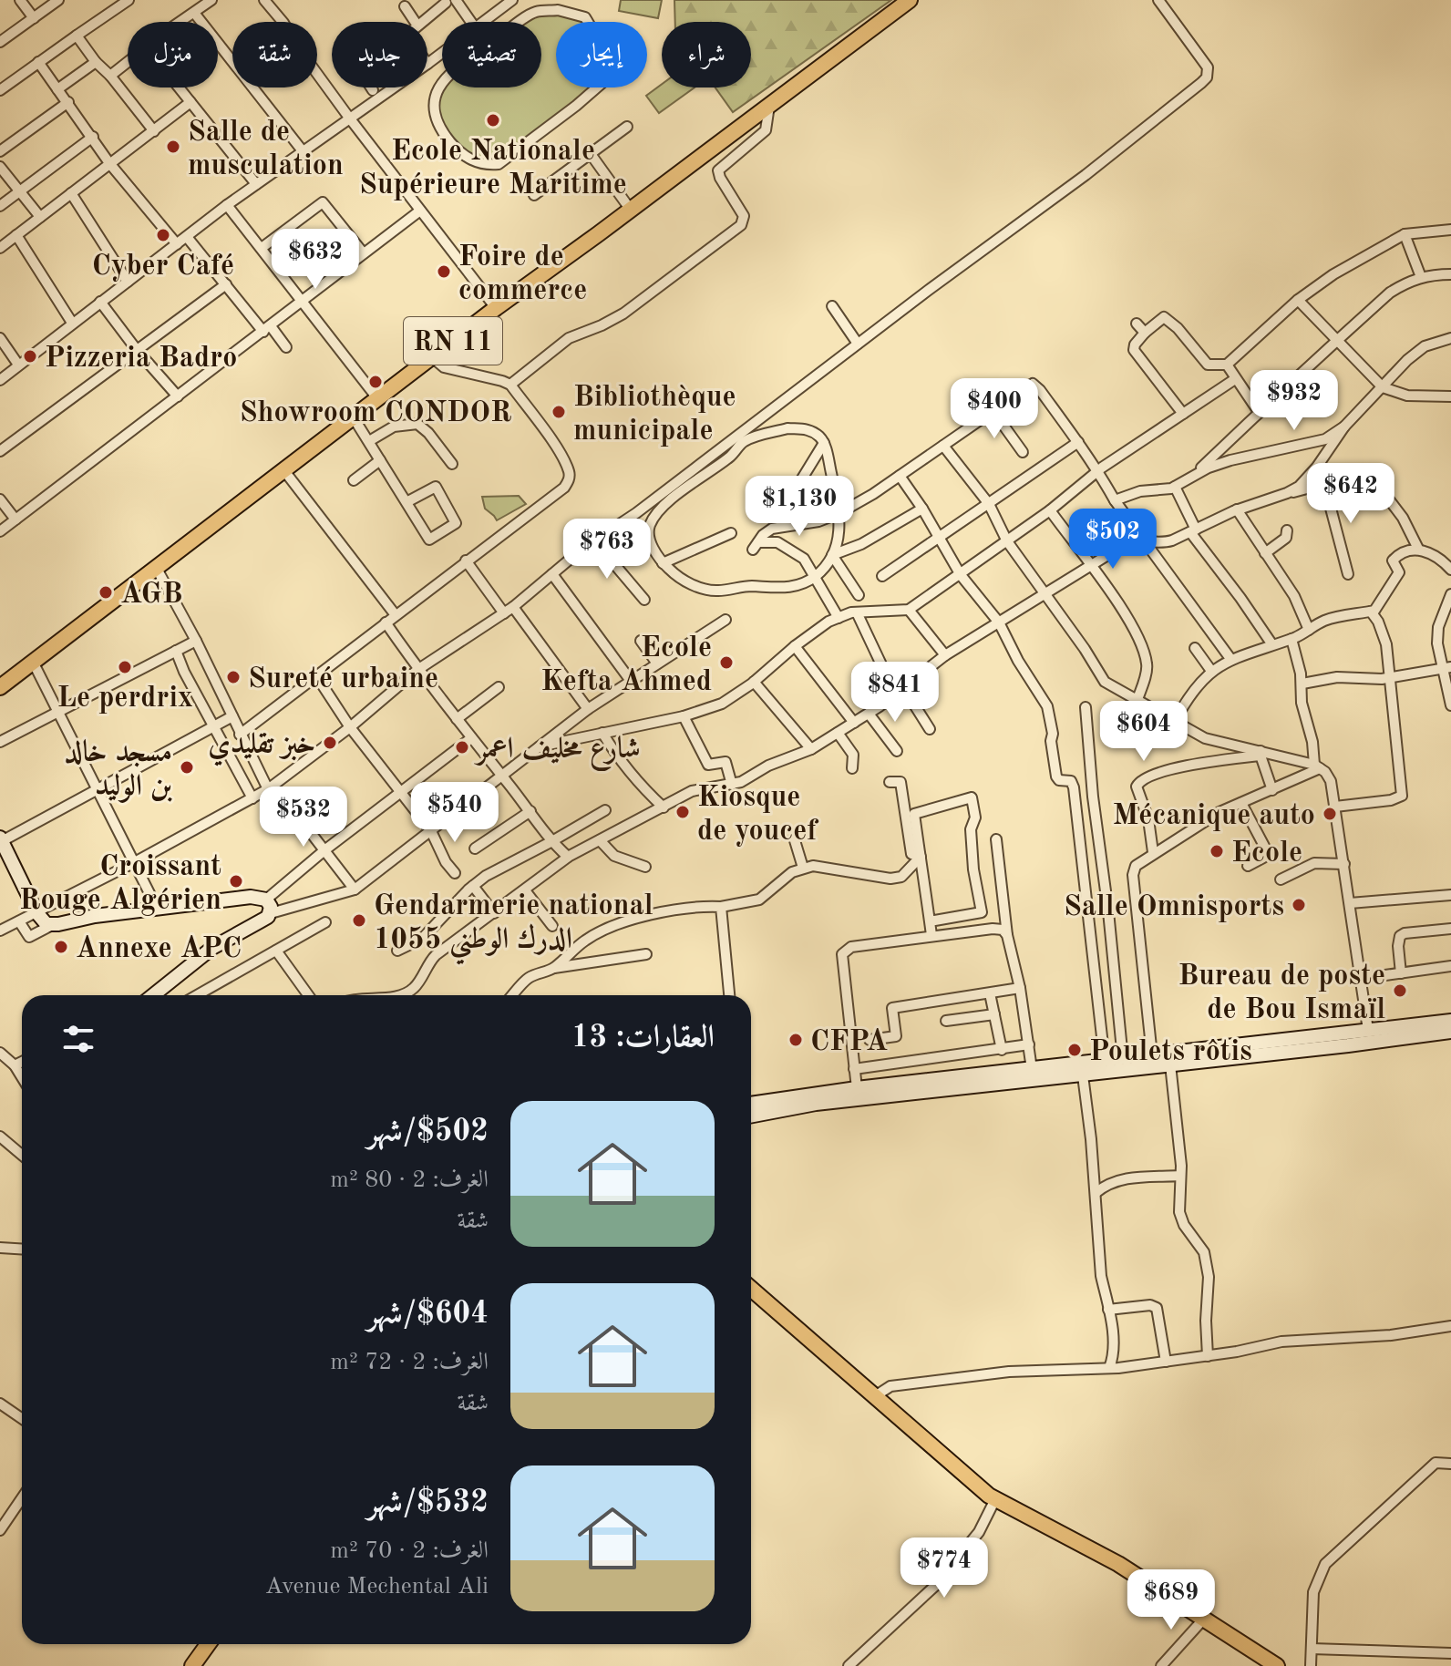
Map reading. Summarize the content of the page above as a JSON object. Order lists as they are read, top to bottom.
{
  "streets": {
    "main road": ["RN 11"]
  },
  "places": [
    "Ecole Nationale Supérieure Maritime",
    "Salle de musculation",
    "Cyber Café",
    "Foire de commerce",
    "Pizzeria Badro",
    "Showroom CONDOR",
    "Bibliothèque municipale",
    "AGB",
    "Ecole Kefta Ahmed",
    "Le perdrix",
    "Sureté urbaine",
    "خبز تقليدي",
    "شارع مخليف اعمر",
    "مسجد خالد بن الوليد",
    "Kiosque de youcef",
    "Mécanique auto",
    "Ecole",
    "Croissant Rouge Algérien",
    "Salle Omnisports",
    "Gendarmerie national 1055 الدرك الوطني",
    "Annexe APC",
    "Bureau de poste de Bou Ismaïl",
    "CFPA",
    "Poulets rôtis"
  ],
  "page": {
    "chip": [
      "شراء",
      "إيجار",
      "تصفية",
      "جديد",
      "شقة",
      "منزل"
    ],
    "price": [
      "$632",
      "$932",
      "$400",
      "$642",
      "$1,130",
      "$502",
      "$763",
      "$841",
      "$604",
      "$540",
      "$532",
      "$774",
      "$689"
    ],
    "heading": "العقارات: 13",
    "list": [
      {
        "name": "$502/شهر",
        "note": "الغرف: 2 · 80 m² · شقة"
      },
      {
        "name": "$604/شهر",
        "note": "الغرف: 2 · 72 m² · شقة"
      },
      {
        "name": "$532/شهر",
        "note": "الغرف: 2 · 70 m² · Avenue Mechental Ali"
      }
    ]
  }
}
